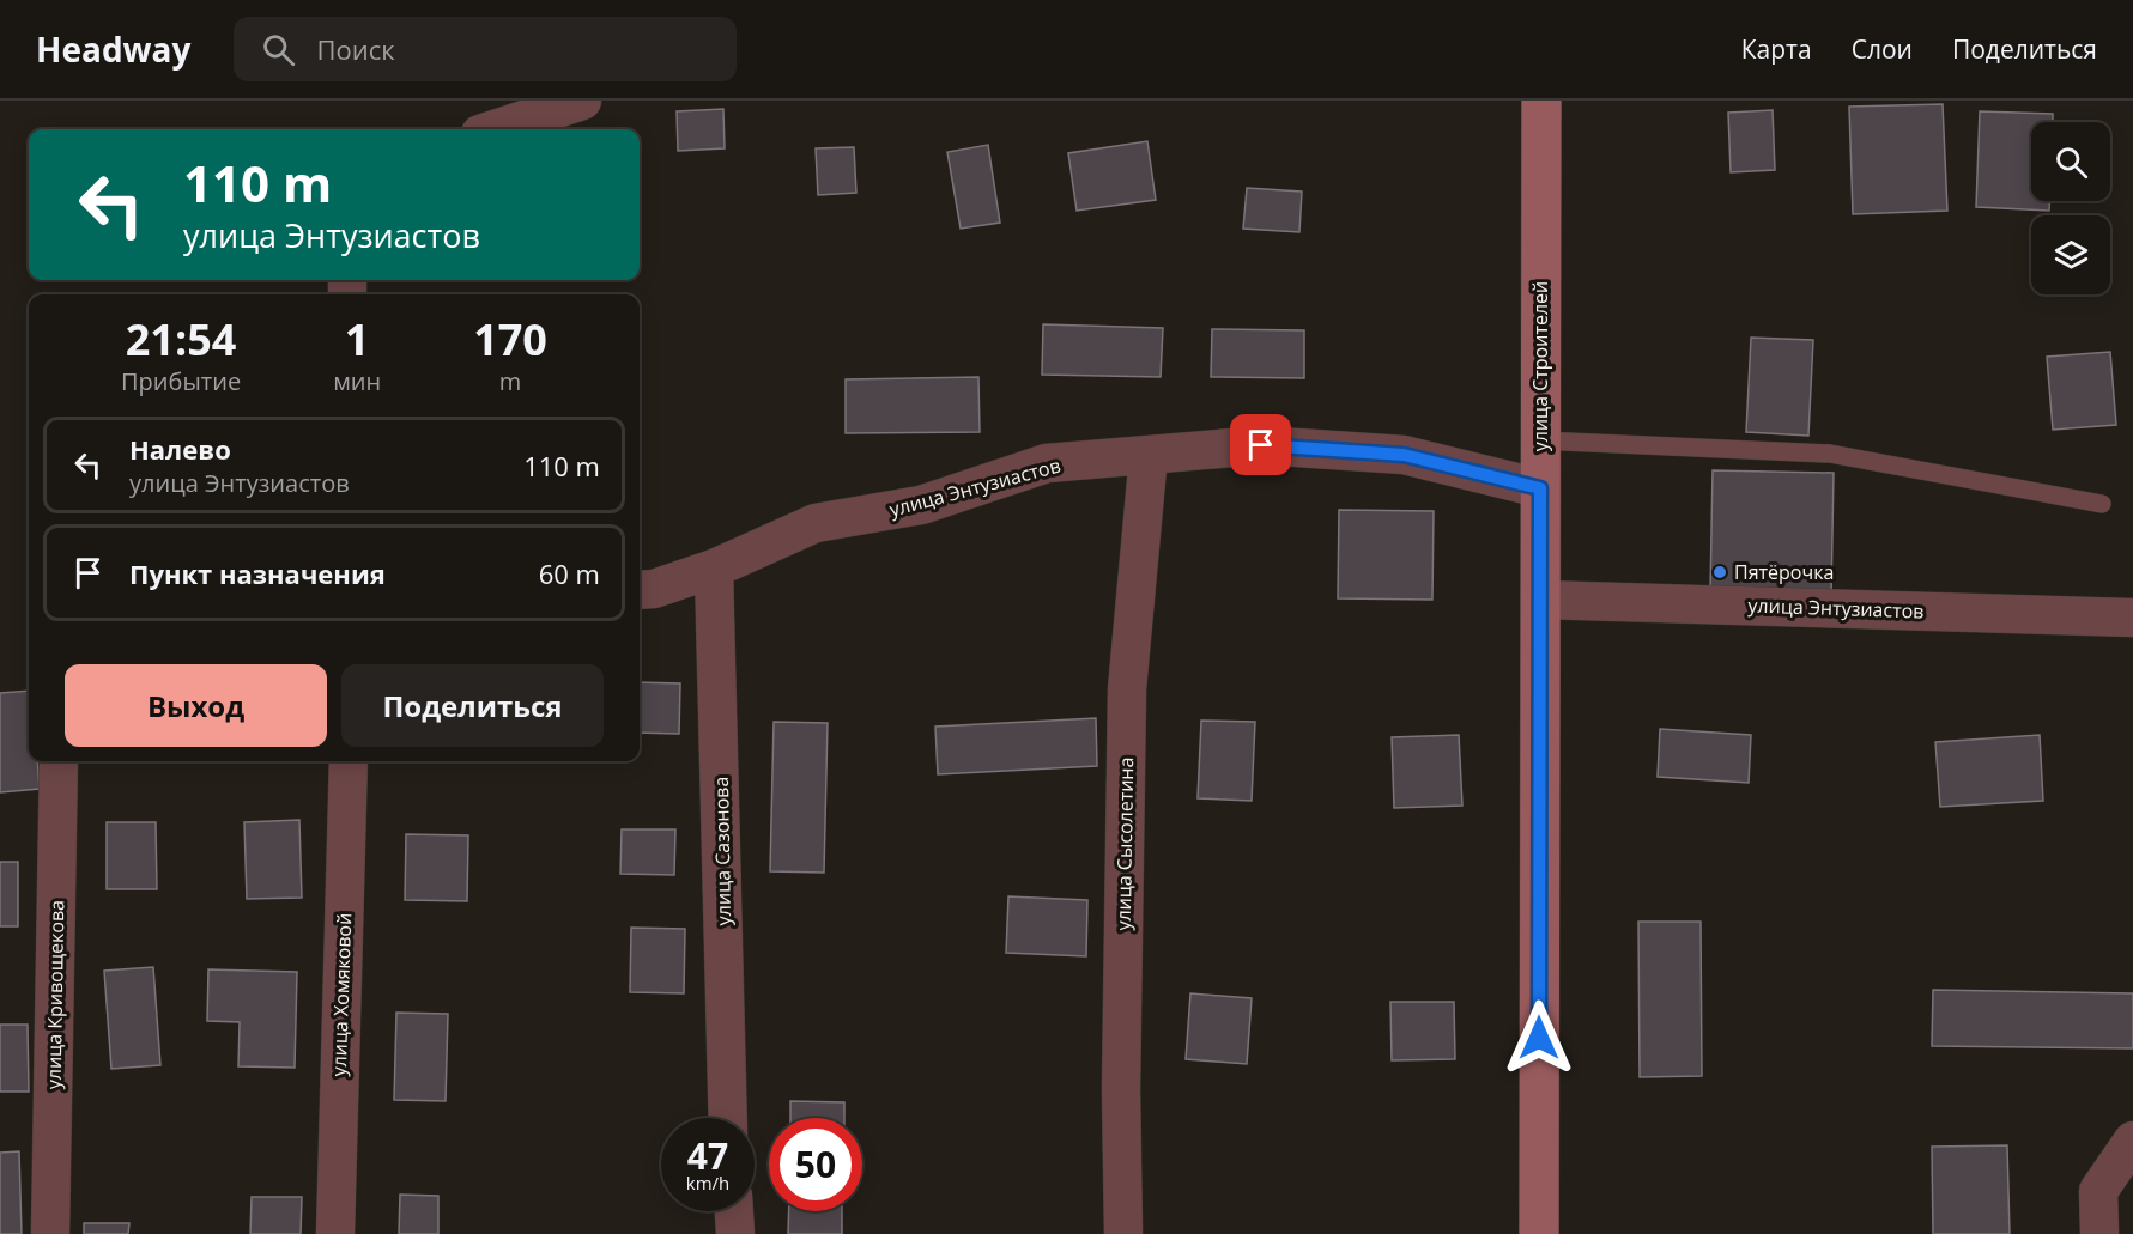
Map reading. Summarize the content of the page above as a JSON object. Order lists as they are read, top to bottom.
{
  "streets": {
    "main road": ["улица Строителей"],
    "street": [
      "улица Энтузиастов",
      "улица Сысолетина",
      "улица Сазонова",
      "улица Кривощекова",
      "улица Хомяковой"
    ]
  },
  "crossings": [
    ["улица Строителей", "улица Энтузиастов"],
    ["улица Энтузиастов", "улица Сысолетина"],
    ["улица Энтузиастов", "улица Сазонова"]
  ],
  "places": ["Пятёрочка"],
  "page": {
    "header": "Headway",
    "search": "Поиск",
    "nav": ["Карта", "Слои", "Поделиться"],
    "turn": ["110 m", "улица Энтузиастов"],
    "eta": [
      "21:54",
      "Прибытие",
      "1",
      "мин",
      "170",
      "m"
    ],
    "list": [
      {
        "name": "Налево",
        "note": "улица Энтузиастов",
        "value": "110 m"
      },
      {
        "name": "Пункт назначения",
        "value": "60 m"
      }
    ],
    "buttons": ["Выход", "Поделиться"],
    "speed": "47 km/h",
    "limit": "50"
  }
}
